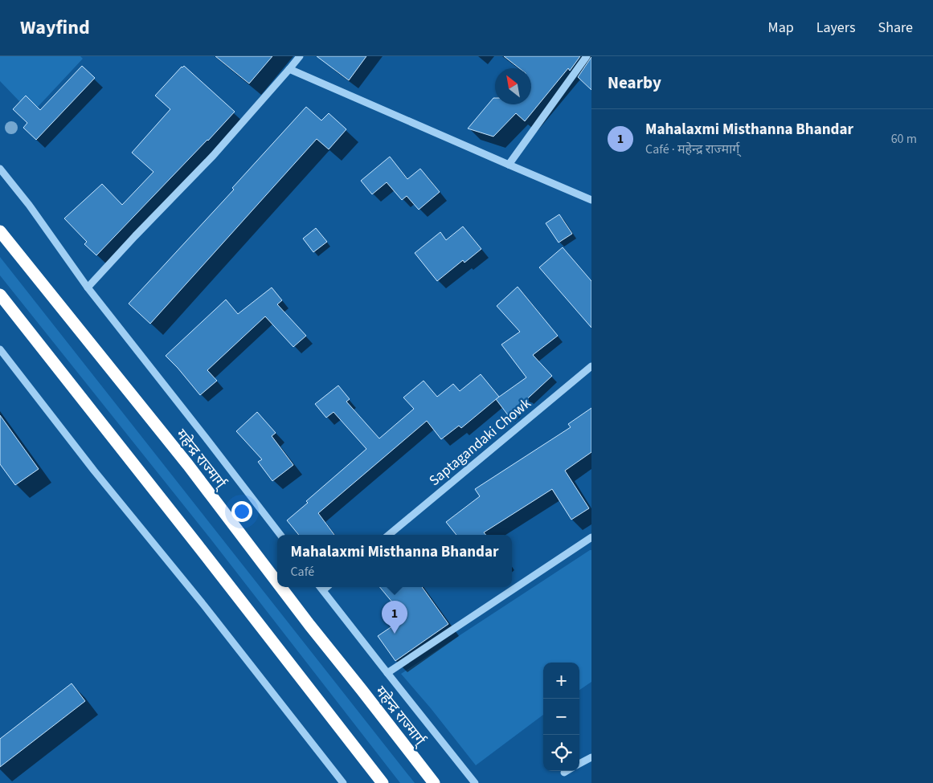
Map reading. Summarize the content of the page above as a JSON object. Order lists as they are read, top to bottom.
{
  "streets": {
    "highway": ["महेन्द्र राज्मार्ग्"],
    "street": ["Saptagandaki Chowk"]
  },
  "north": "top left",
  "page": {
    "header": "Wayfind",
    "nav": ["Map", "Layers", "Share"],
    "heading": "Nearby",
    "list": [
      {
        "mark": "1",
        "name": "Mahalaxmi Misthanna Bhandar",
        "note": "Café · महेन्द्र राज्मार्ग्",
        "value": "60 m"
      }
    ],
    "popup": ["Mahalaxmi Misthanna Bhandar", "Café"],
    "pins": "1",
    "map_buttons": ["+", "−"]
  }
}
